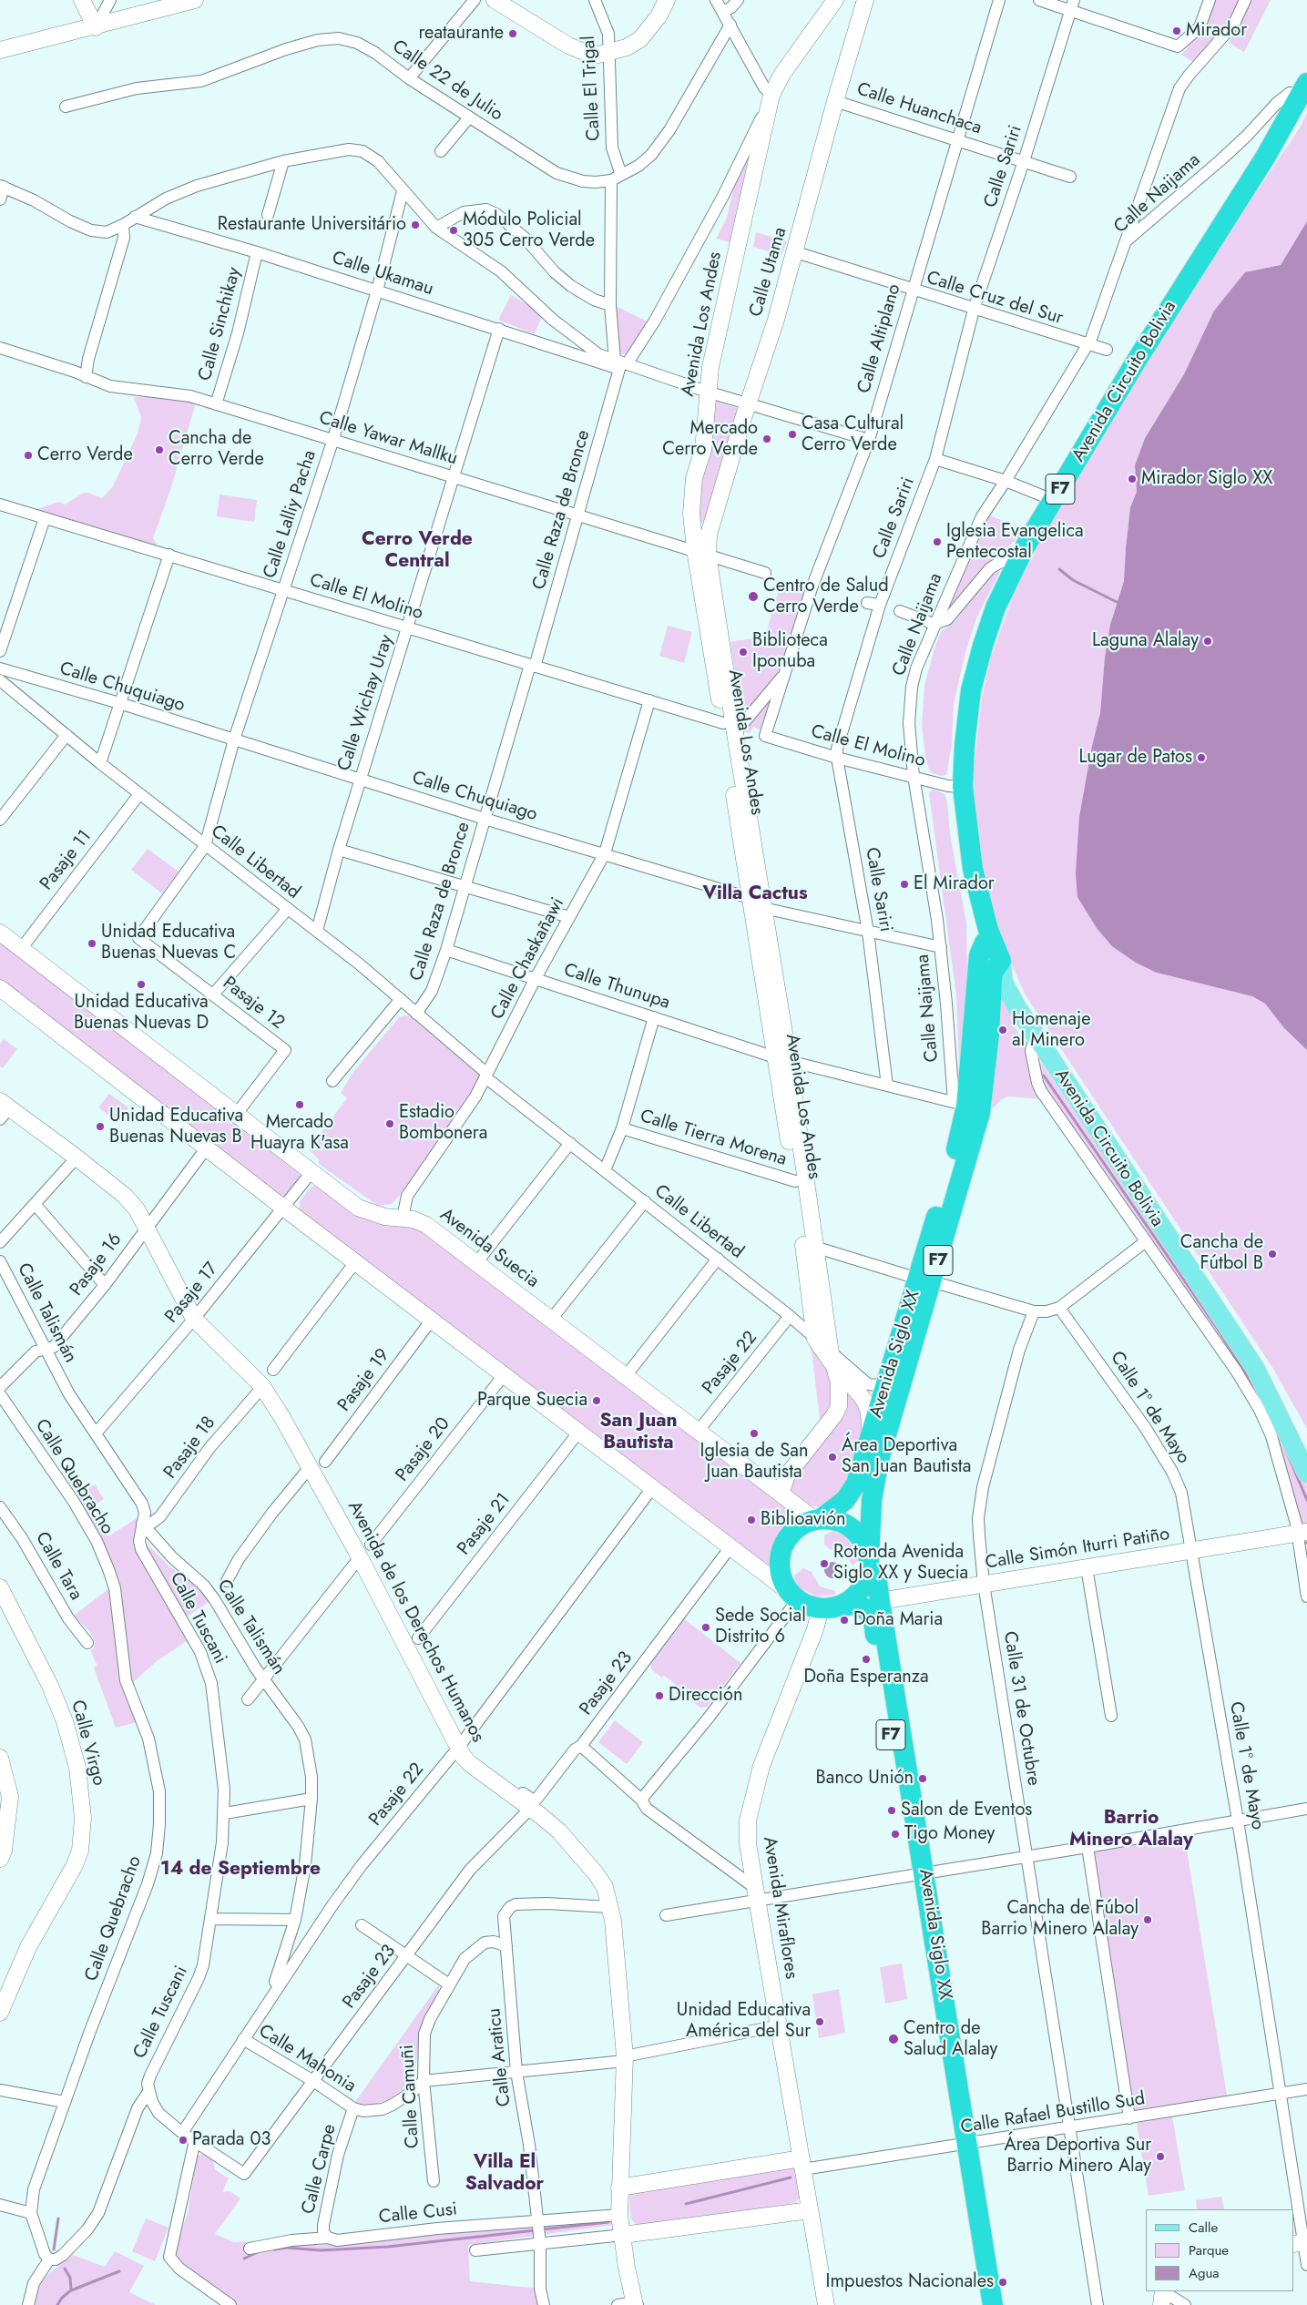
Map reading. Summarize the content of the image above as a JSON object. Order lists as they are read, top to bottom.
{
  "streets": {
    "highway": ["Avenida Circuito Bolivia", "F7", "Avenida Siglo XX"],
    "street": [
      "Calle 22 de Julio",
      "Calle El Trigal",
      "Calle Huanchaca",
      "Calle Sariri",
      "Calle Naijama",
      "Calle Utama",
      "Calle Ukamau",
      "Calle Cruz del Sur",
      "Calle Sinchikay",
      "Avenida Los Andes",
      "Calle Altiplano",
      "Calle Yawar Mallku",
      "Calle Raza de Bronce",
      "Calle Lalliy Pacha",
      "Calle El Molino",
      "Calle Chuquiago",
      "Calle Wichay Uray",
      "Pasaje 11",
      "Calle Libertad",
      "Calle Chaskañawi",
      "Calle Thunupa",
      "Pasaje 12",
      "Calle Tierra Morena",
      "Avenida Suecia",
      "Pasaje 16",
      "Pasaje 17",
      "Calle Talismán",
      "Pasaje 22",
      "Pasaje 19",
      "Calle 1° de Mayo",
      "Pasaje 18",
      "Pasaje 20",
      "Calle Quebracho",
      "Pasaje 21",
      "Calle Simón Iturri Patiño",
      "Calle Tara",
      "Calle Tuscani",
      "Avenida de los Derechos Humanos",
      "Pasaje 23",
      "Calle 31 de Octubre",
      "Calle Virgo",
      "Avenida Miraflores",
      "Calle Araticu",
      "Calle Mahonia",
      "Calle Camuñi",
      "Calle Rafael Bustillo Sud",
      "Calle Carpe",
      "Calle Cusi"
    ]
  },
  "crossings": [
    ["Calle 22 de Julio", "Calle El Trigal"],
    ["Calle Huanchaca", "Calle Sariri"],
    ["Calle Huanchaca", "Calle Utama"],
    ["Calle Huanchaca", "Calle Altiplano"],
    ["Calle Sariri", "Calle Cruz del Sur"],
    ["Calle Sariri", "Calle El Molino"],
    ["Calle Sariri", "Calle Chuquiago"],
    ["Calle Sariri", "Calle Thunupa"],
    ["Calle Naijama", "Calle Cruz del Sur"],
    ["Calle Naijama", "Avenida Circuito Bolivia"],
    ["Calle Naijama", "Calle El Molino"],
    ["Calle Naijama", "Calle Chuquiago"],
    ["Calle Naijama", "Calle Thunupa"],
    ["Calle Naijama", "Avenida Siglo XX"],
    ["Calle Utama", "Calle Ukamau"],
    ["Calle Utama", "Calle Cruz del Sur"],
    ["Calle Utama", "Avenida Los Andes"],
    ["Calle Utama", "Calle Yawar Mallku"],
    ["Calle Ukamau", "Calle Sinchikay"],
    ["Calle Ukamau", "Avenida Los Andes"],
    ["Calle Ukamau", "Calle Altiplano"],
    ["Calle Ukamau", "Calle Raza de Bronce"],
    ["Calle Ukamau", "Calle Lalliy Pacha"],
    ["Calle Ukamau", "Calle Wichay Uray"],
    ["Calle Cruz del Sur", "Calle Altiplano"],
    ["Calle Sinchikay", "Calle Yawar Mallku"],
    ["Avenida Los Andes", "Calle Yawar Mallku"],
    ["Avenida Los Andes", "Calle Raza de Bronce"],
    ["Avenida Los Andes", "Calle El Molino"],
    ["Avenida Los Andes", "Calle Chuquiago"],
    ["Avenida Los Andes", "Calle Libertad"],
    ["Avenida Los Andes", "Calle Thunupa"],
    ["Avenida Los Andes", "Calle Tierra Morena"],
    ["Avenida Los Andes", "Avenida Suecia"],
    ["Avenida Los Andes", "Avenida Siglo XX"],
    ["Calle Altiplano", "Calle El Molino"],
    ["Avenida Circuito Bolivia", "Calle El Molino"],
    ["Avenida Circuito Bolivia", "Avenida Siglo XX"],
    ["Calle Yawar Mallku", "Calle Raza de Bronce"],
    ["Calle Yawar Mallku", "Calle Lalliy Pacha"],
    ["Calle Yawar Mallku", "Calle Wichay Uray"],
    ["F7", "Avenida Suecia"],
    ["F7", "Avenida Siglo XX"],
    ["F7", "Calle Simón Iturri Patiño"],
    ["F7", "Avenida Miraflores"],
    ["Calle Raza de Bronce", "Calle El Molino"],
    ["Calle Raza de Bronce", "Calle Chuquiago"],
    ["Calle Raza de Bronce", "Calle Libertad"],
    ["Calle Raza de Bronce", "Calle Thunupa"],
    ["Calle Lalliy Pacha", "Calle El Molino"],
    ["Calle Lalliy Pacha", "Calle Chuquiago"],
    ["Calle Lalliy Pacha", "Calle Libertad"],
    ["Calle Lalliy Pacha", "Pasaje 12"],
    ["Calle El Molino", "Calle Wichay Uray"],
    ["Calle El Molino", "Calle Chaskañawi"],
    ["Calle Chuquiago", "Calle Wichay Uray"],
    ["Calle Chuquiago", "Calle Chaskañawi"],
    ["Calle Wichay Uray", "Calle Libertad"],
    ["Pasaje 11", "Calle Libertad"],
    ["Pasaje 11", "Avenida Suecia"],
    ["Calle Libertad", "Calle Chaskañawi"],
    ["Calle Libertad", "Pasaje 12"],
    ["Calle Libertad", "Avenida Siglo XX"],
    ["Calle Libertad", "Pasaje 22"],
    ["Calle Chaskañawi", "Calle Thunupa"],
    ["Calle Chaskañawi", "Avenida Suecia"],
    ["Calle Thunupa", "Avenida Siglo XX"],
    ["Pasaje 12", "Avenida Suecia"],
    ["Avenida Suecia", "Pasaje 17"],
    ["Avenida Suecia", "Avenida Siglo XX"],
    ["Avenida Suecia", "Pasaje 22"],
    ["Avenida Suecia", "Calle Simón Iturri Patiño"],
    ["Avenida Suecia", "Avenida Miraflores"],
    ["Pasaje 16", "Calle Talismán"],
    ["Pasaje 16", "Avenida de los Derechos Humanos"],
    ["Pasaje 17", "Calle Talismán"],
    ["Pasaje 17", "Avenida de los Derechos Humanos"],
    ["Calle Talismán", "Pasaje 22"],
    ["Calle Talismán", "Pasaje 18"],
    ["Calle Talismán", "Calle Tuscani"],
    ["Avenida Siglo XX", "Calle Simón Iturri Patiño"],
    ["Avenida Siglo XX", "Avenida Miraflores"],
    ["Avenida Siglo XX", "Calle Rafael Bustillo Sud"],
    ["Pasaje 22", "Avenida de los Derechos Humanos"],
    ["Pasaje 22", "Calle Mahonia"],
    ["Pasaje 19", "Avenida de los Derechos Humanos"],
    ["Calle 1° de Mayo", "Calle Simón Iturri Patiño"],
    ["Calle 1° de Mayo", "Calle Rafael Bustillo Sud"],
    ["Pasaje 18", "Calle Tuscani"],
    ["Pasaje 18", "Avenida de los Derechos Humanos"],
    ["Calle Quebracho", "Calle Tuscani"],
    ["Calle Simón Iturri Patiño", "Calle 31 de Octubre"],
    ["Calle Simón Iturri Patiño", "Avenida Miraflores"],
    ["Avenida de los Derechos Humanos", "Pasaje 23"],
    ["Avenida de los Derechos Humanos", "Calle Araticu"],
    ["Avenida de los Derechos Humanos", "Calle Cusi"],
    ["Pasaje 23", "Calle Mahonia"],
    ["Calle 31 de Octubre", "Calle Rafael Bustillo Sud"],
    ["Avenida Miraflores", "Calle Rafael Bustillo Sud"],
    ["Calle Araticu", "Calle Camuñi"],
    ["Calle Araticu", "Calle Cusi"],
    ["Calle Mahonia", "Calle Carpe"],
    ["Calle Carpe", "Calle Cusi"]
  ],
  "districts": [
    "Cerro Verde Central",
    "Villa Cactus",
    "San Juan Bautista",
    "Barrio Minero Alalay",
    "14 de Septiembre",
    "Villa El Salvador"
  ],
  "places": [
    "Mirador",
    "reataurante",
    "Restaurante Universitário",
    "Módulo Policial 305 Cerro Verde",
    "Casa Cultural Cerro Verde",
    "Mercado Cerro Verde",
    "Cancha de Cerro Verde",
    "Cerro Verde",
    "Mirador Siglo XX",
    "Iglesia Evangelica Pentecostal",
    "Centro de Salud Cerro Verde",
    "Laguna Alalay",
    "Biblioteca Iponuba",
    "Lugar de Patos",
    "El Mirador",
    "Unidad Educativa Buenas Nuevas C",
    "Unidad Educativa Buenas Nuevas D",
    "Homenaje al Minero",
    "Mercado Huayra K'asa",
    "Estadio Bombonera",
    "Unidad Educativa Buenas Nuevas B",
    "Cancha de Fútbol B",
    "Parque Suecia",
    "Iglesia de San Juan Bautista",
    "Área Deportiva San Juan Bautista",
    "Biblioavión",
    "Rotonda Avenida Siglo XX y Suecia",
    "Doña Maria",
    "Sede Social Distrito 6",
    "Doña Esperanza",
    "Dirección",
    "Banco Unión",
    "Salon de Eventos",
    "Tigo Money",
    "Cancha de Fúbol Barrio Minero Alalay",
    "Unidad Educativa América del Sur",
    "Centro de Salud Alalay",
    "Parada 03",
    "Área Deportiva Sur Barrio Minero Alay",
    "Impuestos Nacionales"
  ],
  "legend": ["Calle", "Parque", "Agua"]
}
